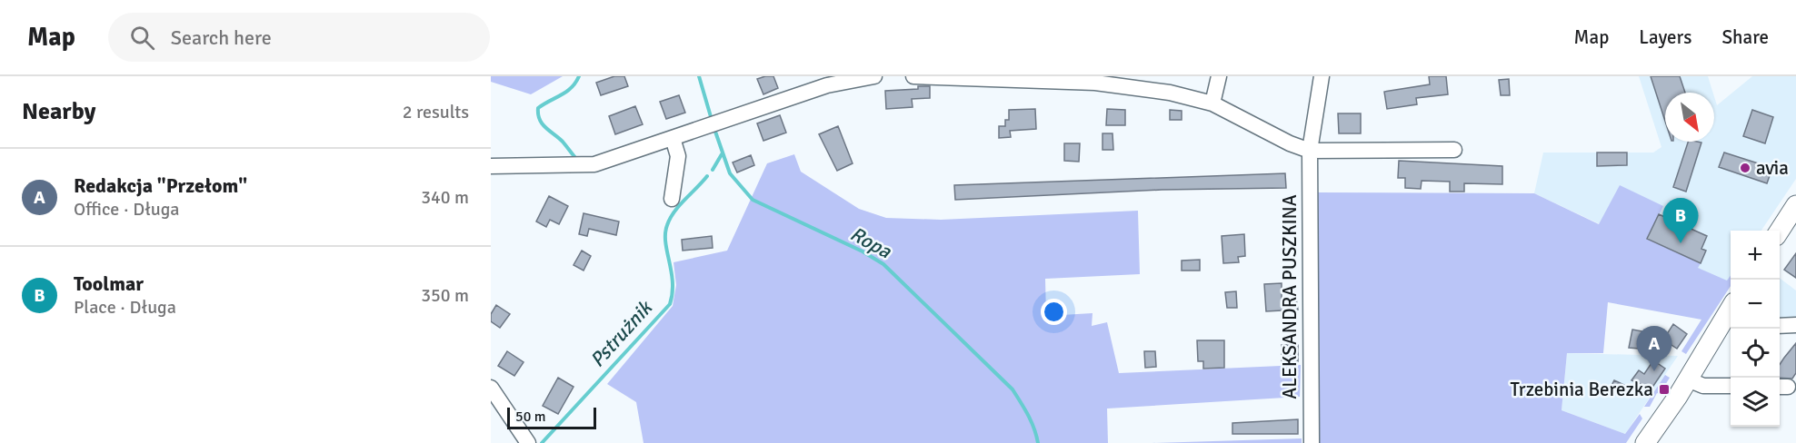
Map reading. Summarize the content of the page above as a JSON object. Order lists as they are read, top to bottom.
{
  "streets": {
    "street": ["ALEKSANDRA PUSZKINA"]
  },
  "water": ["Ropa", "Pstrużnik"],
  "places": {
    "other": ["avia"],
    "transit": ["Trzebinia Berezka"]
  },
  "scale_bar": "50 m",
  "north": "bottom right",
  "page": {
    "header": "Map",
    "search": "Search here",
    "nav": ["Map", "Layers", "Share"],
    "heading": ["Nearby", "2 results"],
    "list": [
      {
        "mark": "A",
        "name": "Redakcja \"Przełom\"",
        "note": "Office · Długa",
        "value": "340 m"
      },
      {
        "mark": "B",
        "name": "Toolmar",
        "note": "Place · Długa",
        "value": "350 m"
      }
    ],
    "pins": ["B", "A"],
    "map_buttons": ["+", "−"],
    "scale": "50 m"
  }
}
